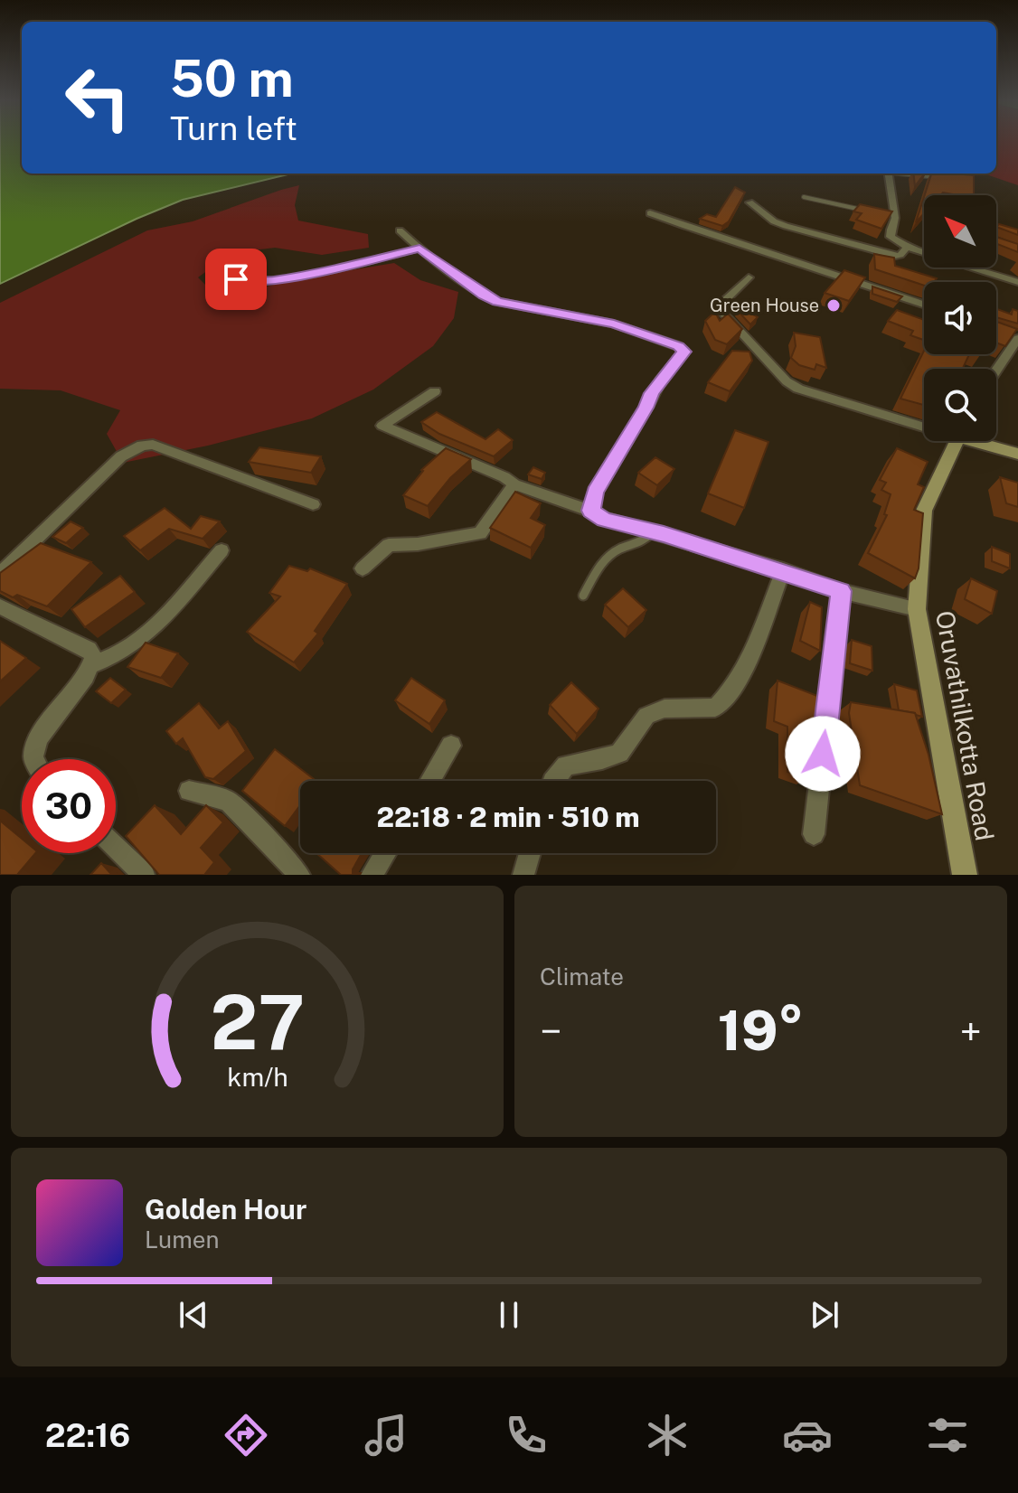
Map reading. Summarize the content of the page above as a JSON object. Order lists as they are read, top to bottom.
{
  "streets": {
    "street": ["Oruvathilkotta Road"]
  },
  "places": ["Green House"],
  "north": "top left",
  "page": {
    "turn": ["50 m", "Turn left"],
    "limit": "30",
    "trip": "22:18 · 2 min · 510 m",
    "tile": "Climate",
    "heat": ["−", "19°", "+"],
    "song": ["Golden Hour", "Lumen"],
    "tabs": "22:16",
    "gauge": ["27", "km/h"]
  }
}
